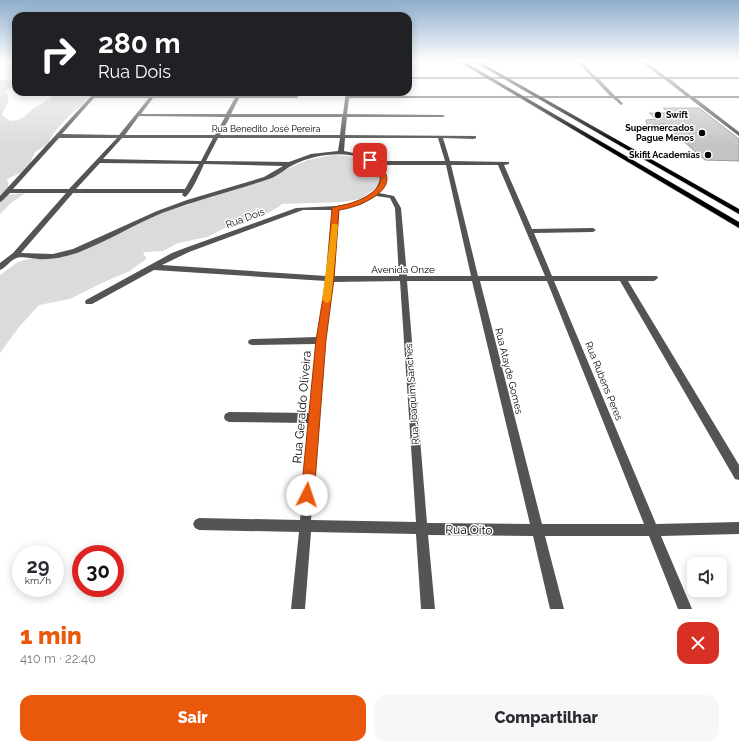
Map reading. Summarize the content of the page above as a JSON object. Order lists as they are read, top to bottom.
{
  "streets": {
    "street": [
      "Rua Benedito José Pereira",
      "Rua Dois",
      "Avenida Onze",
      "Rua Atayde Gomes",
      "Rua Rubens Peres",
      "Rua Joaquim Sanches",
      "Rua Geraldo Oliveira",
      "Rua Oito"
    ]
  },
  "crossings": [
    ["Rua Benedito José Pereira", "Rua Atayde Gomes"],
    ["Rua Dois", "Avenida Onze"],
    ["Rua Dois", "Rua Joaquim Sanches"],
    ["Rua Dois", "Rua Geraldo Oliveira"],
    ["Avenida Onze", "Rua Atayde Gomes"],
    ["Avenida Onze", "Rua Rubens Peres"],
    ["Avenida Onze", "Rua Joaquim Sanches"],
    ["Avenida Onze", "Rua Geraldo Oliveira"],
    ["Rua Atayde Gomes", "Rua Rubens Peres"],
    ["Rua Atayde Gomes", "Rua Oito"],
    ["Rua Rubens Peres", "Rua Oito"],
    ["Rua Joaquim Sanches", "Rua Oito"],
    ["Rua Geraldo Oliveira", "Rua Oito"]
  ],
  "places": ["Swift", "Supermercados Pague Menos", "Skifit Academias"],
  "page": {
    "turn": ["280 m", "Rua Dois"],
    "speed": "29 km/h",
    "limit": "30",
    "heading": ["1 min", "410 m · 22:40"],
    "buttons": ["Sair", "Compartilhar"]
  }
}
